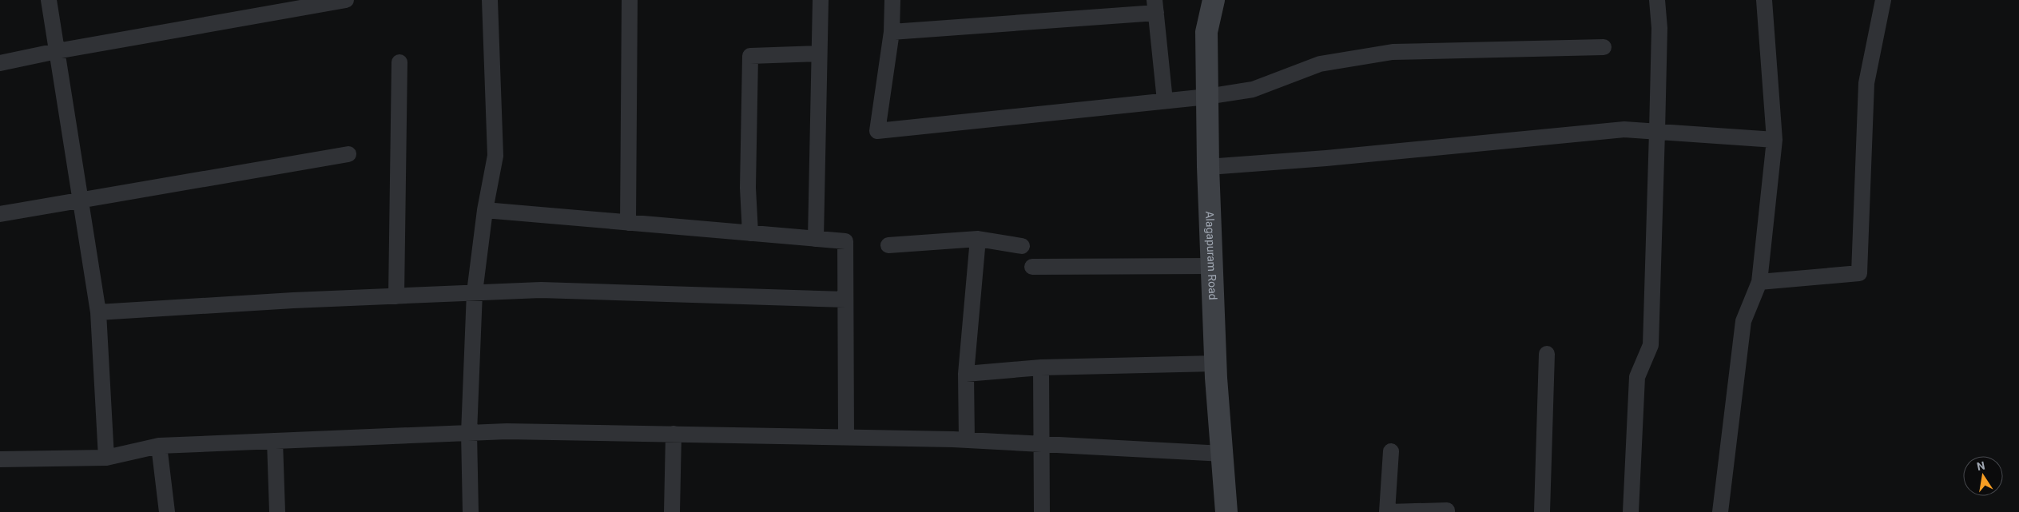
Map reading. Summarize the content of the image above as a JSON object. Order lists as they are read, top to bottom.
{
  "streets": {
    "main road": ["Alagapuram Road"]
  },
  "north": "top"
}
